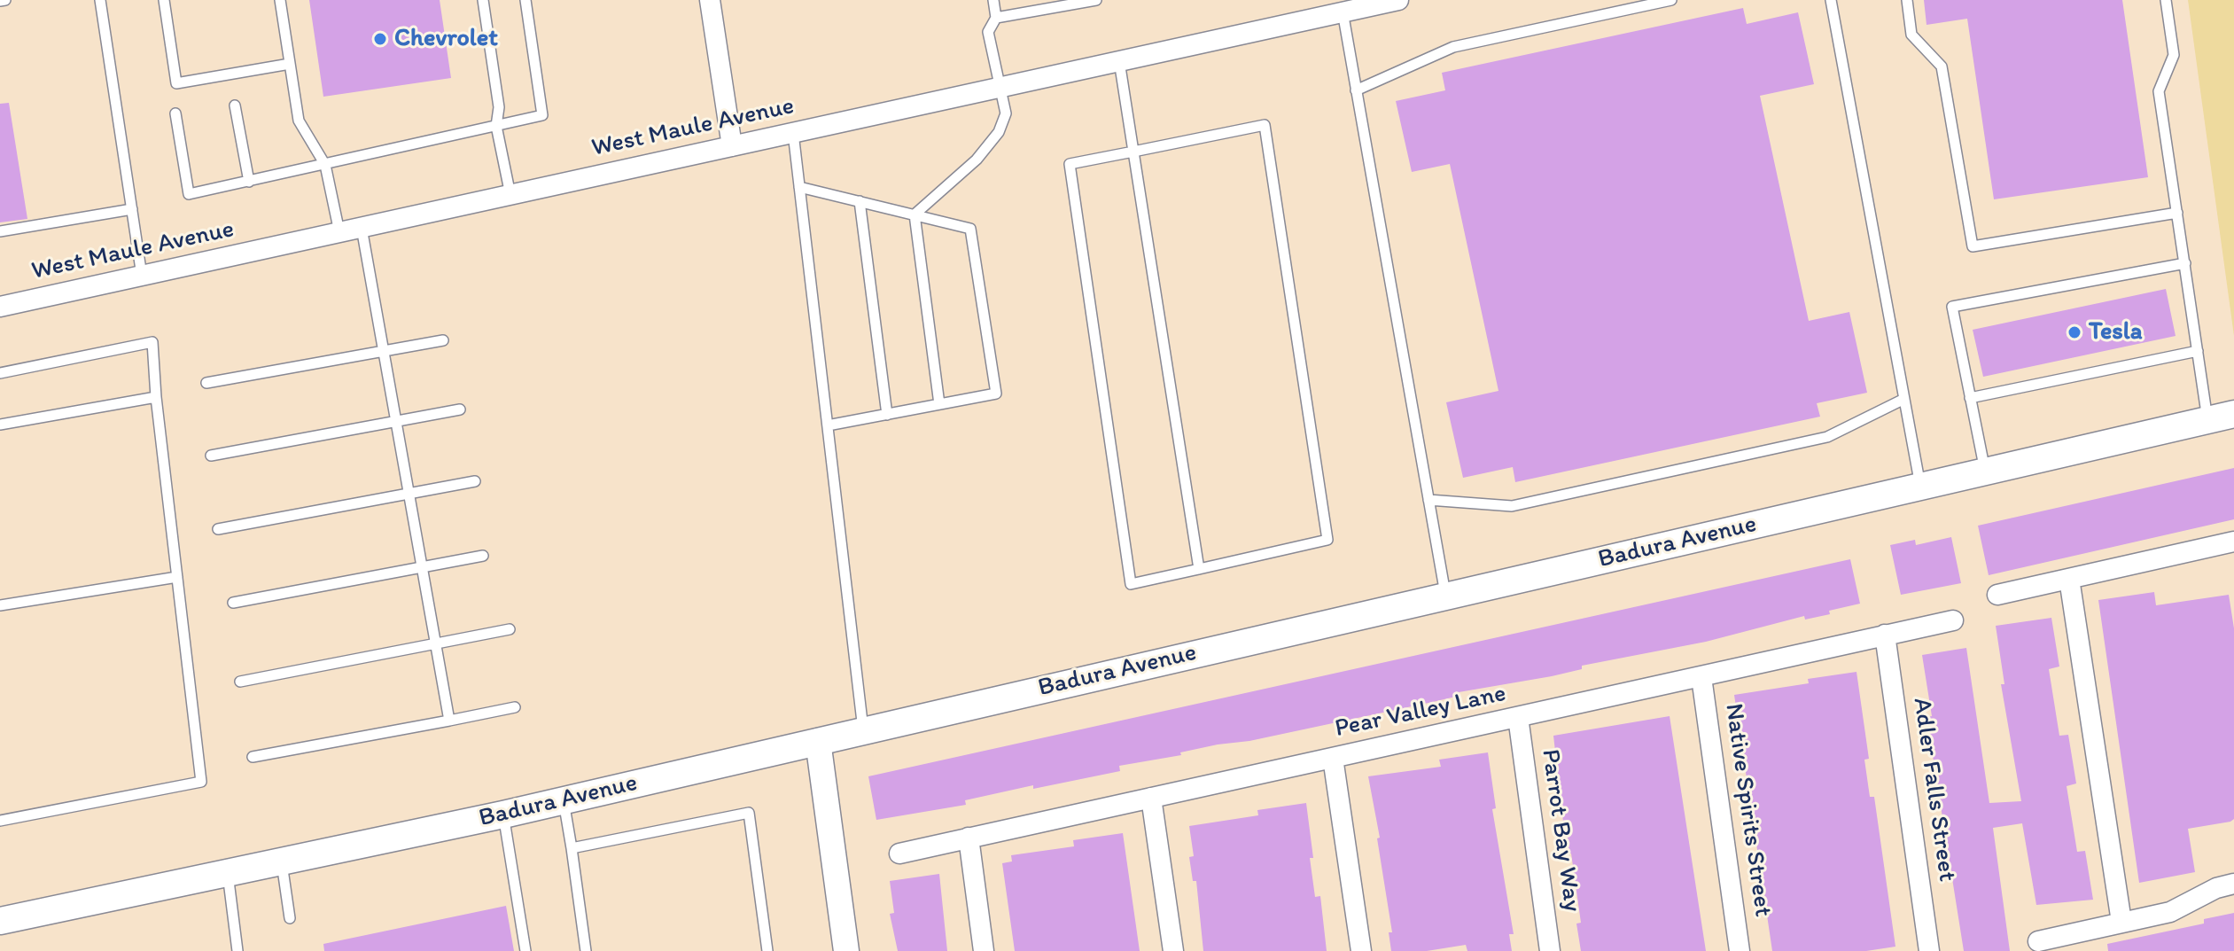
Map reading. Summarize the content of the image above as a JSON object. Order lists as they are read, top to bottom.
{
  "streets": {
    "main road": ["Badura Avenue"],
    "street": [
      "West Maule Avenue",
      "Pear Valley Lane",
      "Adler Falls Street",
      "Native Spirits Street",
      "Parrot Bay Way"
    ]
  },
  "crossings": [
    ["Pear Valley Lane", "Adler Falls Street"],
    ["Pear Valley Lane", "Native Spirits Street"],
    ["Pear Valley Lane", "Parrot Bay Way"]
  ],
  "places": ["Chevrolet", "Tesla"]
}
